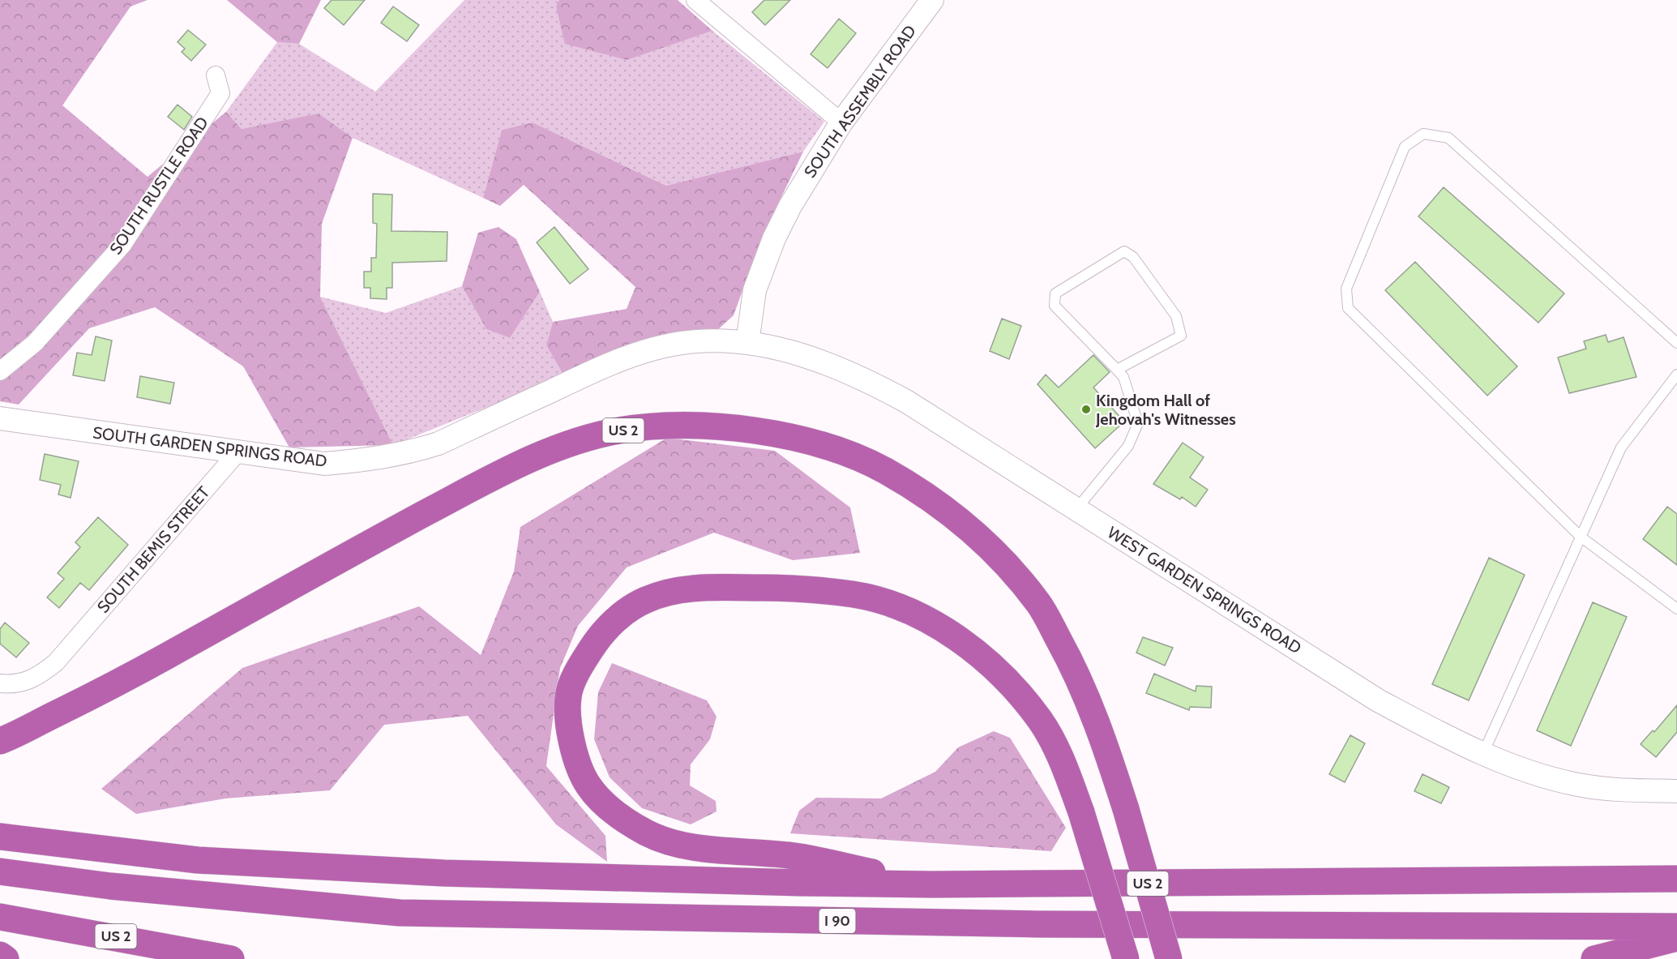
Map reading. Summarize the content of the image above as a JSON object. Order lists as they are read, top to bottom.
{
  "streets": {
    "highway": ["US 2", "I 90"],
    "street": [
      "SOUTH ASSEMBLY ROAD",
      "SOUTH RUSTLE ROAD",
      "SOUTH GARDEN SPRINGS ROAD",
      "SOUTH BEMIS STREET",
      "WEST GARDEN SPRINGS ROAD"
    ]
  },
  "crossings": [
    ["SOUTH ASSEMBLY ROAD", "SOUTH GARDEN SPRINGS ROAD"],
    ["SOUTH ASSEMBLY ROAD", "WEST GARDEN SPRINGS ROAD"],
    ["SOUTH GARDEN SPRINGS ROAD", "SOUTH BEMIS STREET"],
    ["SOUTH GARDEN SPRINGS ROAD", "WEST GARDEN SPRINGS ROAD"]
  ],
  "places": ["Kingdom Hall of Jehovah's Witnesses"]
}
